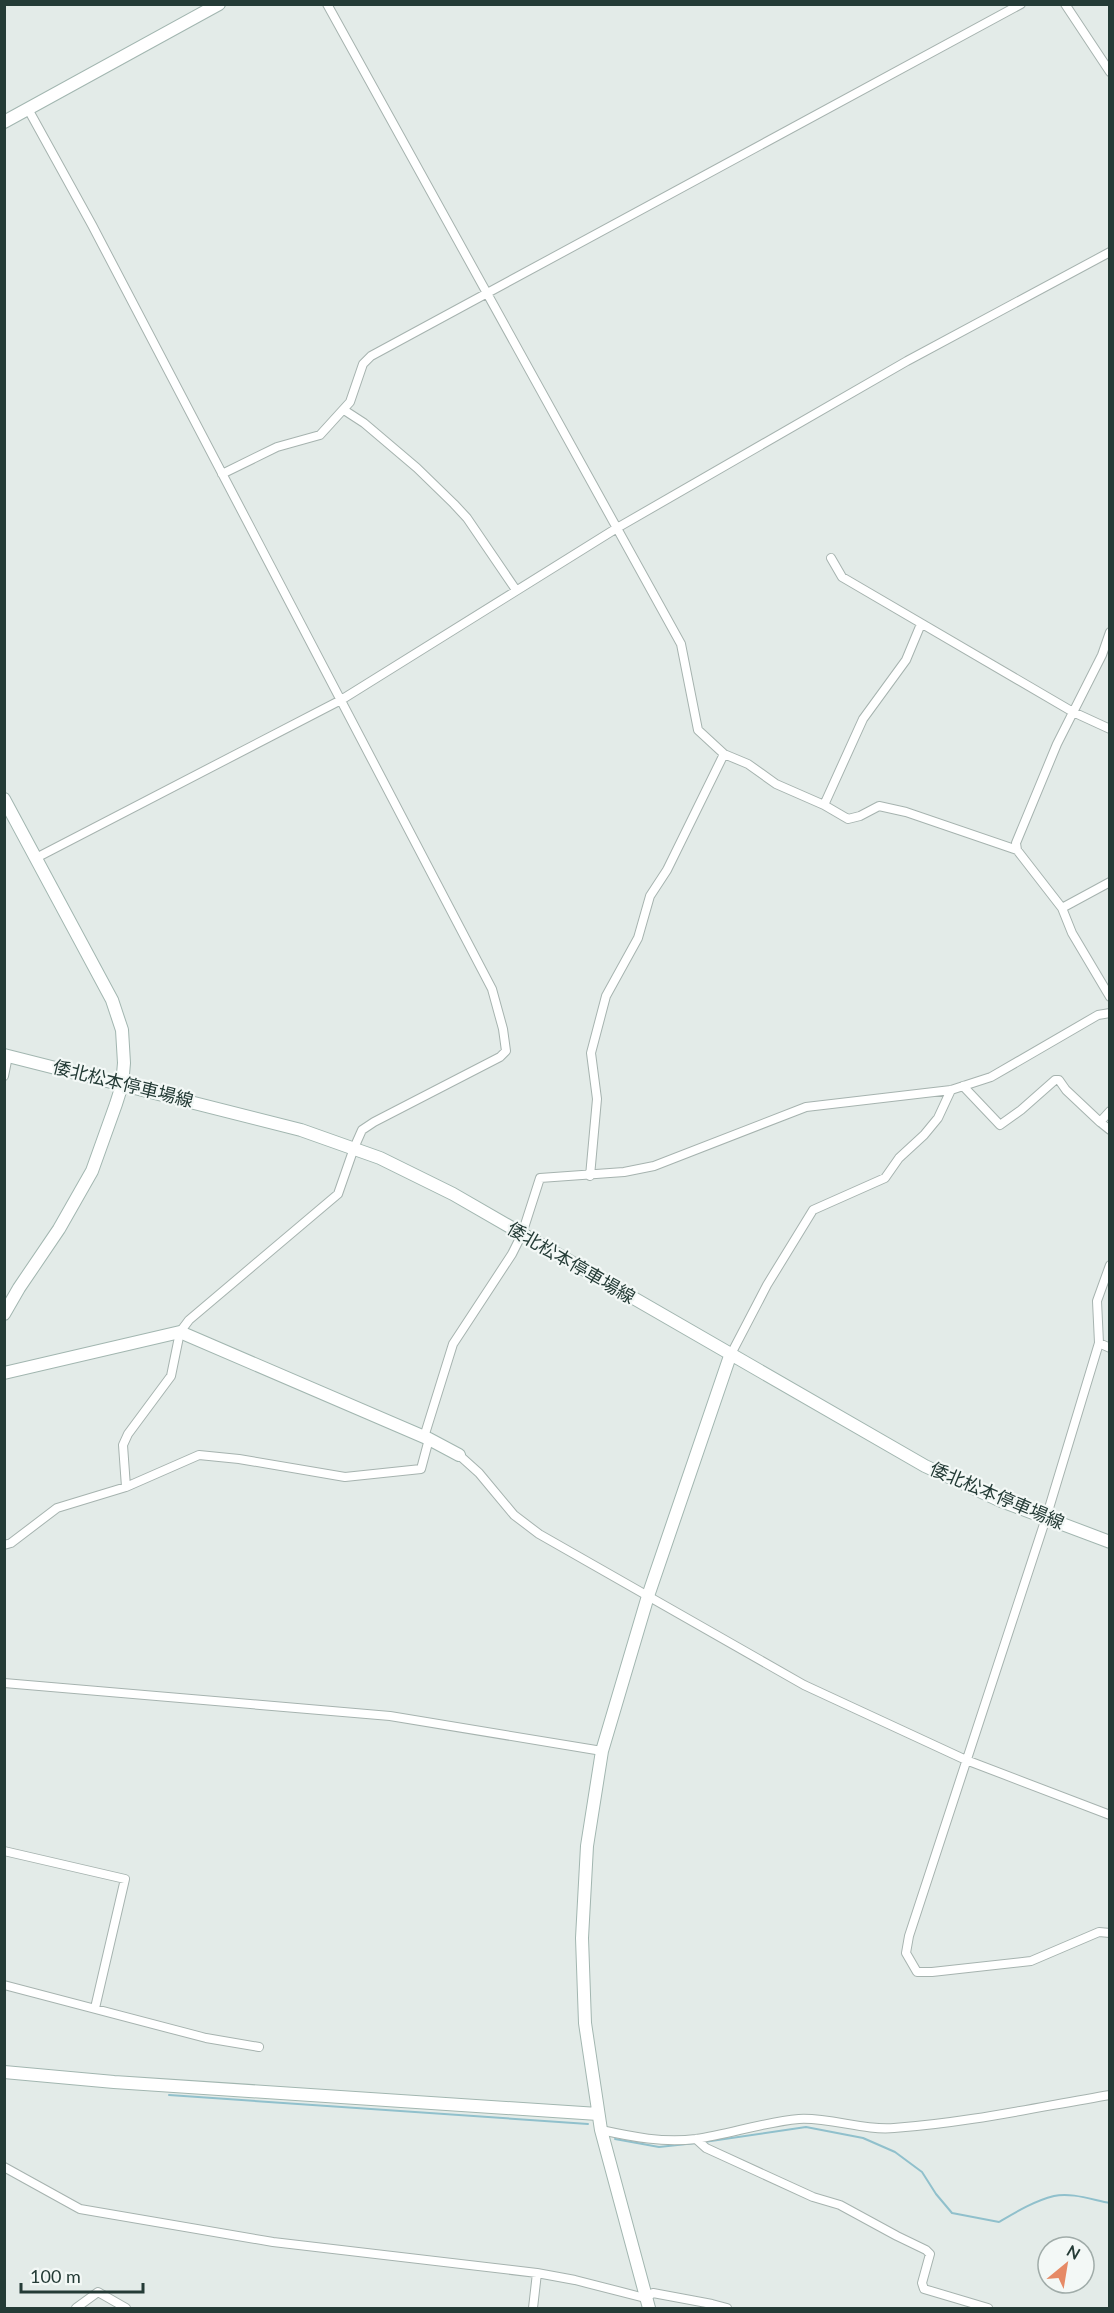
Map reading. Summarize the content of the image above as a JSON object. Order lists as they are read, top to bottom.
{
  "streets": {
    "street": ["倭北松本停車場線"]
  },
  "scale_bar": "100 m",
  "north": "top right"
}
